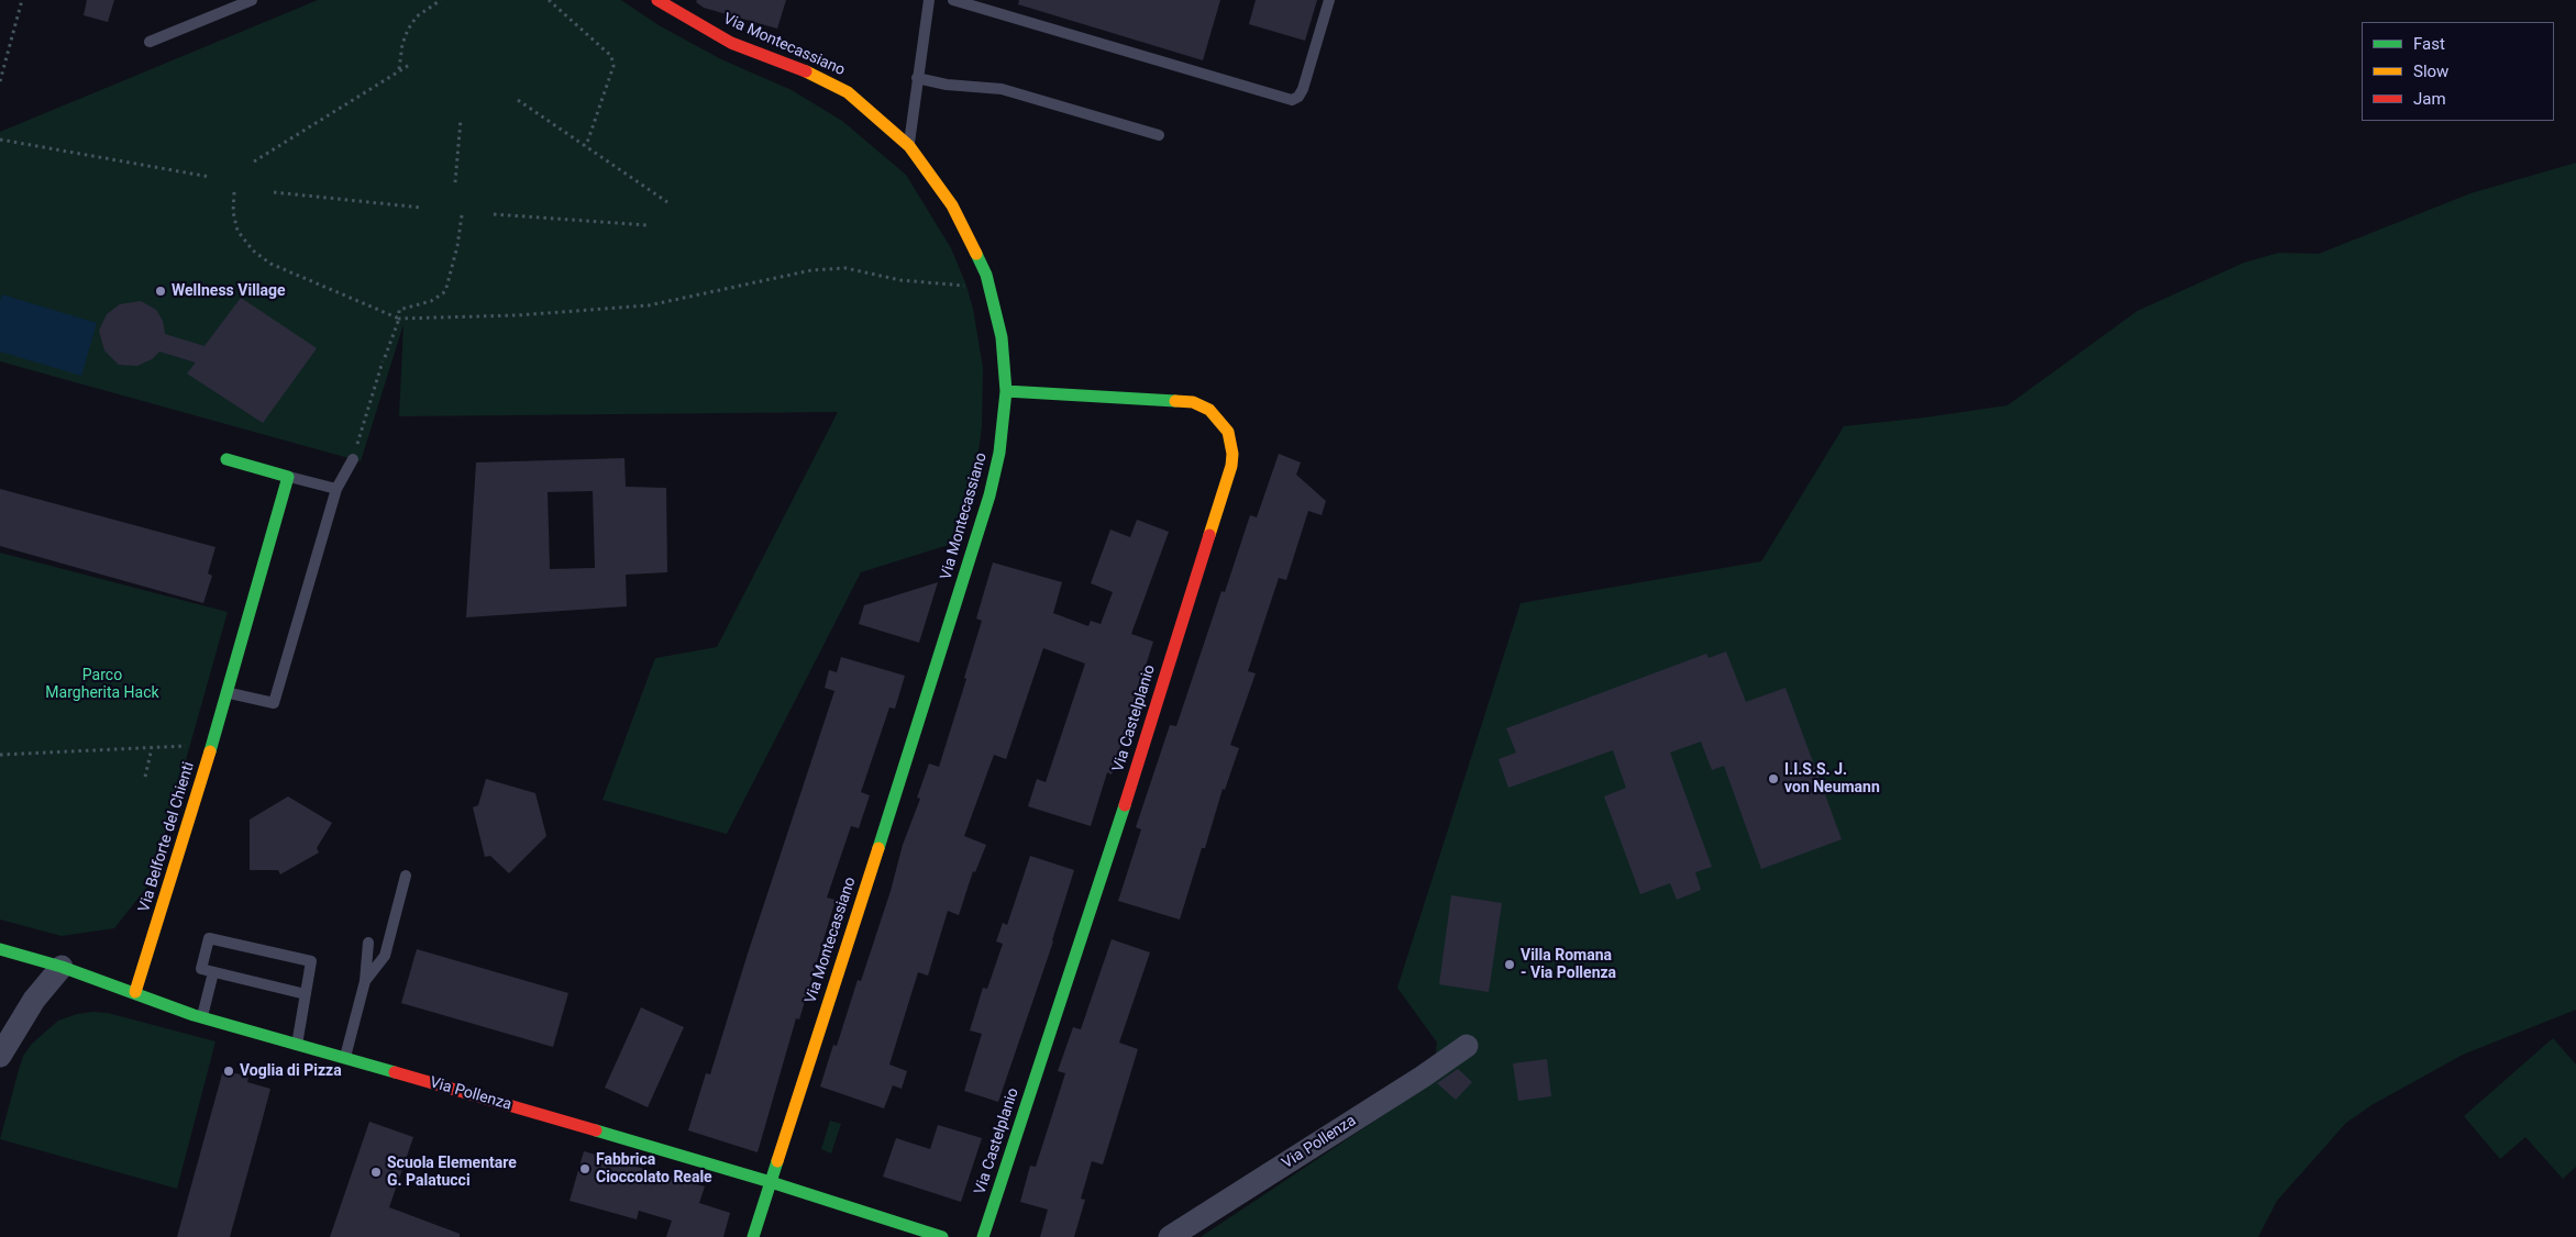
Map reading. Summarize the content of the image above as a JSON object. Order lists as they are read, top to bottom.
{
  "streets": {
    "street": [
      "Via Montecassiano",
      "Via Castelplanio",
      "Via Belforte del Chienti",
      "Via Pollenza"
    ]
  },
  "crossings": [
    ["Via Montecassiano", "Via Castelplanio"],
    ["Via Montecassiano", "Via Pollenza"],
    ["Via Belforte del Chienti", "Via Pollenza"]
  ],
  "parks": ["Parco Margherita Hack"],
  "places": [
    "Wellness Village",
    "I.I.S.S. J. von Neumann",
    "Villa Romana - Via Pollenza",
    "Voglia di Pizza",
    "Fabbrica Cioccolato Reale",
    "Scuola Elementare G. Palatucci"
  ],
  "legend": ["Fast", "Slow", "Jam"]
}
